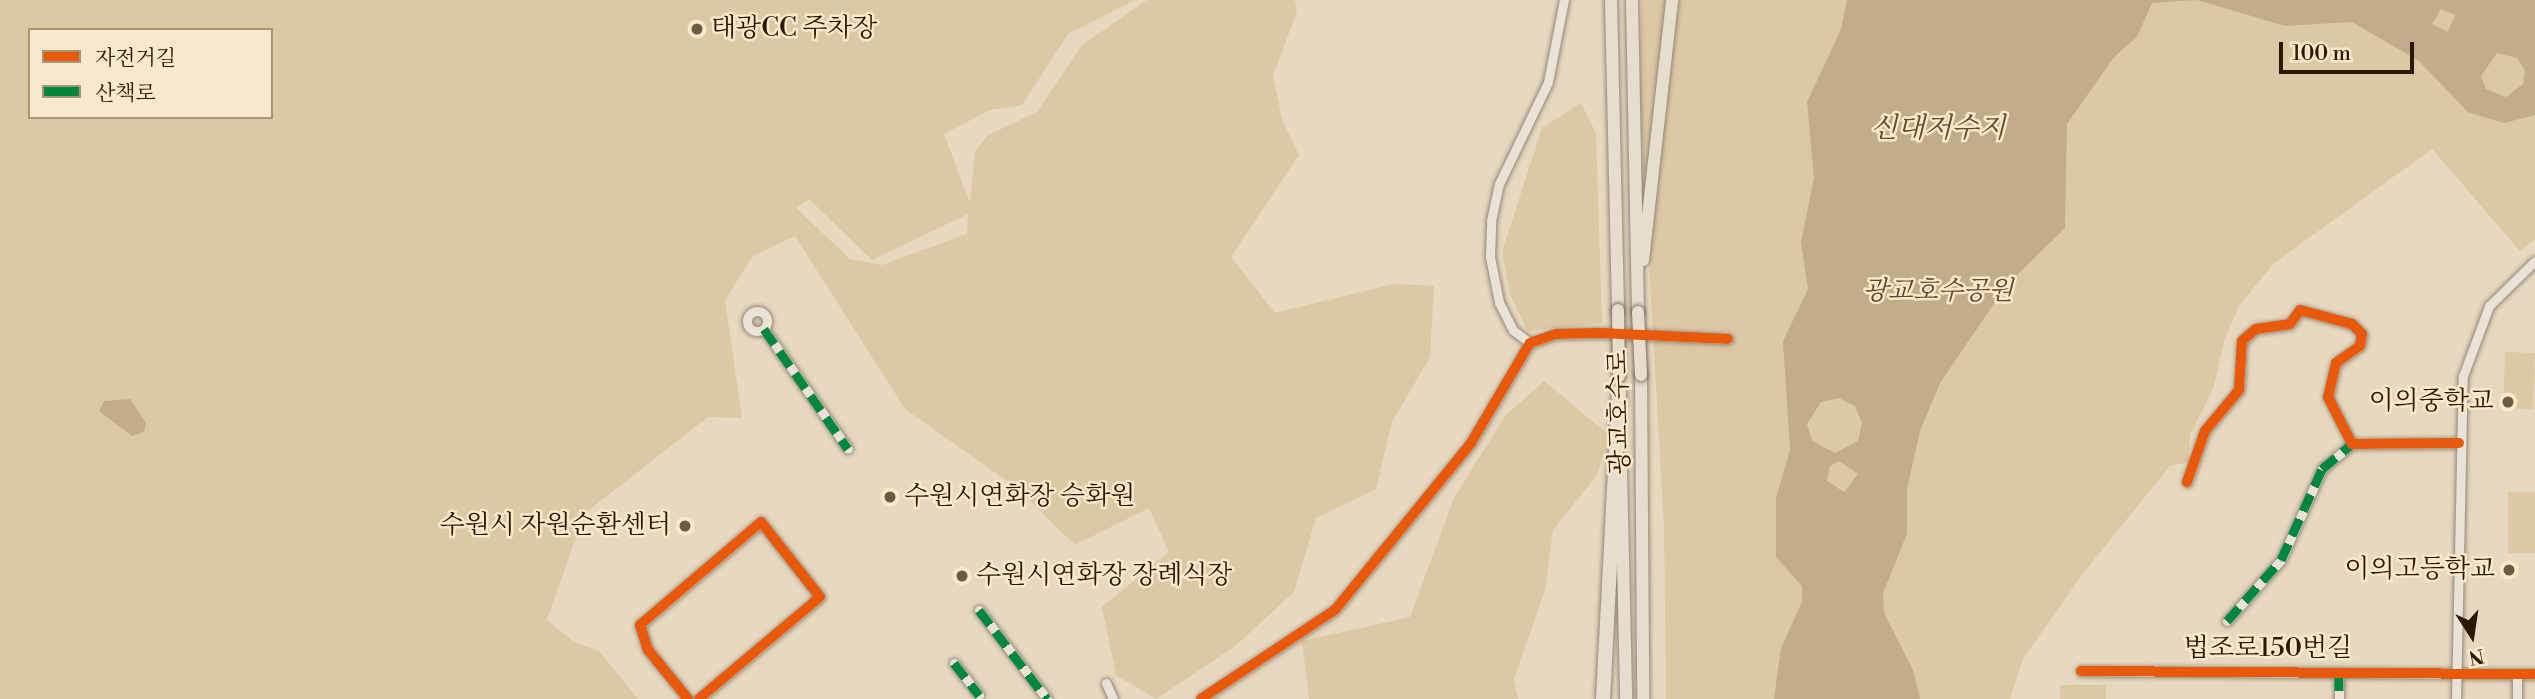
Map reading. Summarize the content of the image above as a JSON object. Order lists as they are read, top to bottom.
{
  "streets": {
    "main road": ["광교호수로"],
    "street": ["법조로150번길"]
  },
  "water": ["신대저수지"],
  "parks": ["광교호수공원"],
  "places": [
    "태광CC 주차장",
    "이의중학교",
    "수원시연화장 승화원",
    "수원시 자원순환센터",
    "이의고등학교",
    "수원시연화장 장례식장"
  ],
  "legend": ["자전거길", "산책로"],
  "scale_bar": "100 m",
  "north": "bottom"
}
